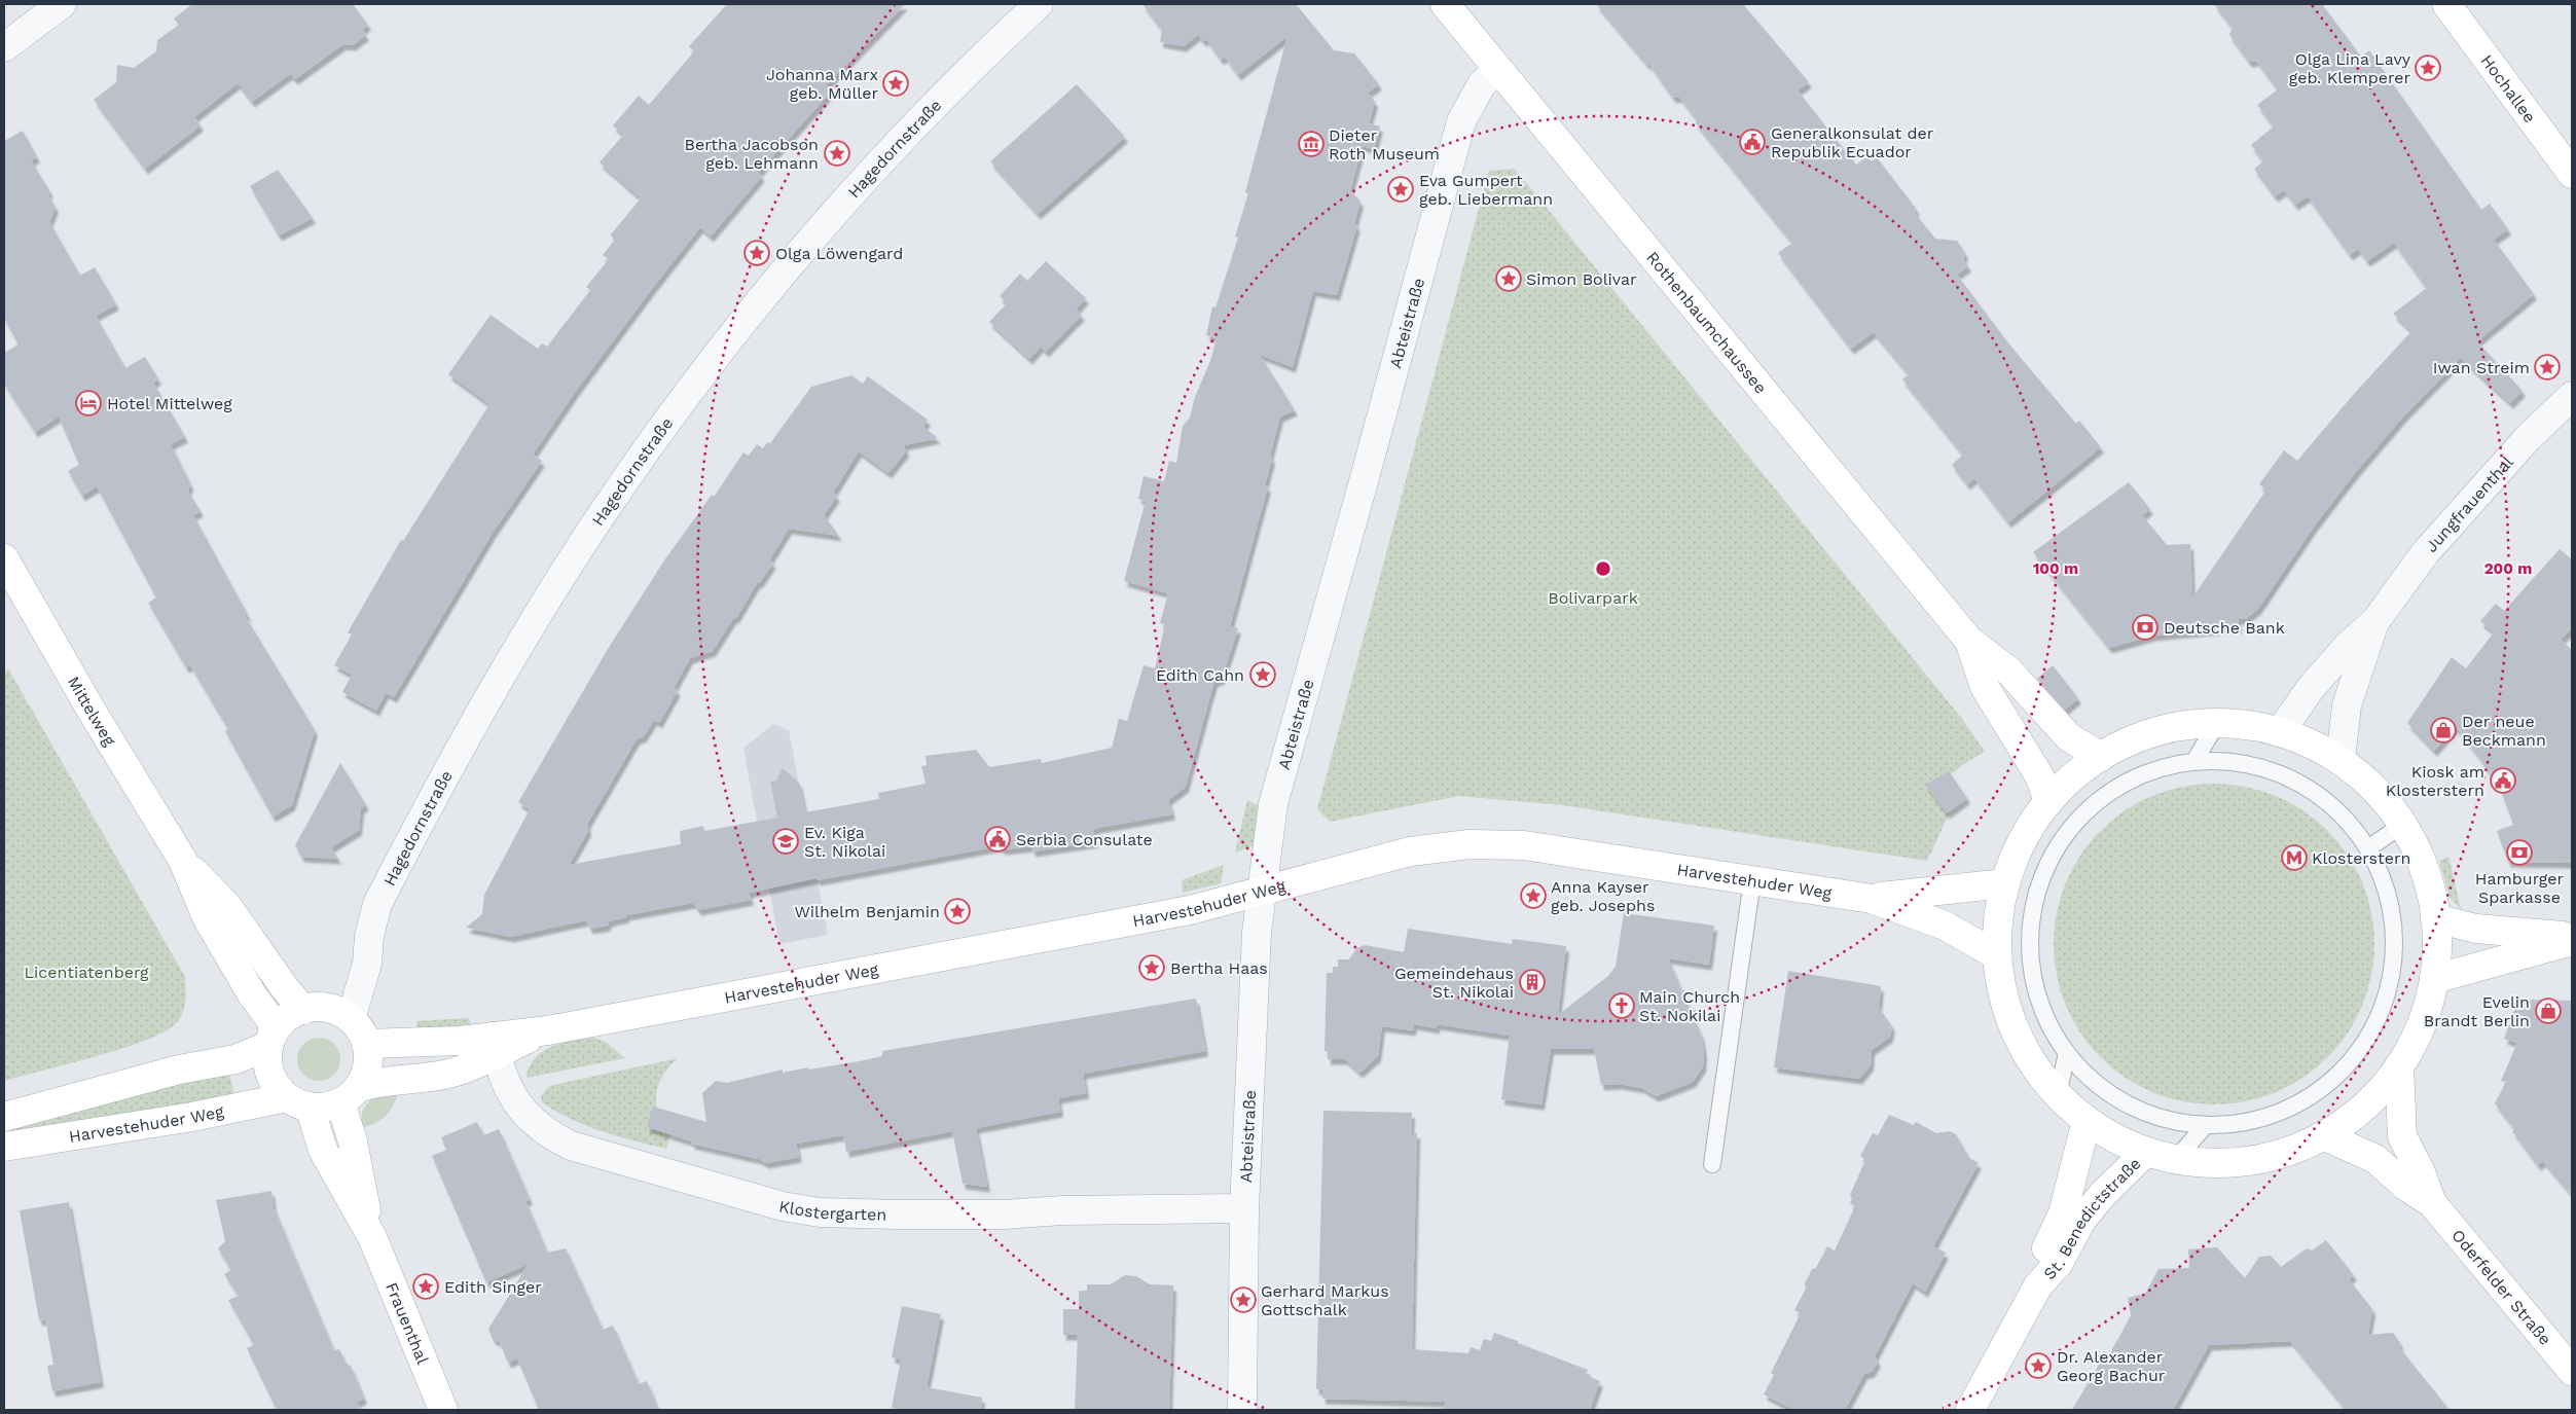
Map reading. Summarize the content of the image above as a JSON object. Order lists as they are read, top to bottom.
{
  "streets": {
    "street": [
      "Hochallee",
      "Hagedornstraße",
      "Rothenbaumchaussee",
      "Abteistraße",
      "Jungfrauenthal",
      "Mittelweg",
      "Harvestehuder Weg",
      "Klostergarten",
      "St. Benedictstraße",
      "Oderfelder Straße",
      "Frauenthal"
    ]
  },
  "crossings": [
    ["Hagedornstraße", "Mittelweg"],
    ["Hagedornstraße", "Harvestehuder Weg"],
    ["Hagedornstraße", "Frauenthal"],
    ["Rothenbaumchaussee", "Abteistraße"],
    ["Abteistraße", "Harvestehuder Weg"],
    ["Abteistraße", "Klostergarten"],
    ["Mittelweg", "Harvestehuder Weg"],
    ["Mittelweg", "Frauenthal"],
    ["Harvestehuder Weg", "Klostergarten"],
    ["Harvestehuder Weg", "Frauenthal"]
  ],
  "parks": ["Bolivarpark", "Licentiatenberg"],
  "places": {
    "place": [
      "Olga Lina Lavy geb. Klemperer",
      "Johanna Marx geb. Müller",
      "Bertha Jacobson geb. Lehmann",
      "Eva Gumpert geb. Liebermann",
      "Olga Löwengard",
      "Simon Bolivar",
      "Iwan Streim",
      "Edith Cahn",
      "Anna Kayser geb. Josephs",
      "Wilhelm Benjamin",
      "Bertha Haas",
      "Edith Singer",
      "Gerhard Markus Gottschalk",
      "Dr. Alexander Georg Bachur"
    ],
    "public building": ["Generalkonsulat der Republik Ecuador", "Kiosk am Klosterstern", "Serbia Consulate"],
    "museum": ["Dieter Roth Museum"],
    "hotel": ["Hotel Mittelweg"],
    "bank": ["Deutsche Bank", "Hamburger Sparkasse"],
    "shop": ["Der neue Beckmann", "Evelin Brandt Berlin"],
    "school or university": ["Ev. Kiga St. Nikolai"],
    "metro station": ["Klosterstern"],
    "building": ["Gemeindehaus St. Nikolai"],
    "church": ["Main Church St. Nokilai"]
  },
  "rings": ["100 m", "200 m"]
}
